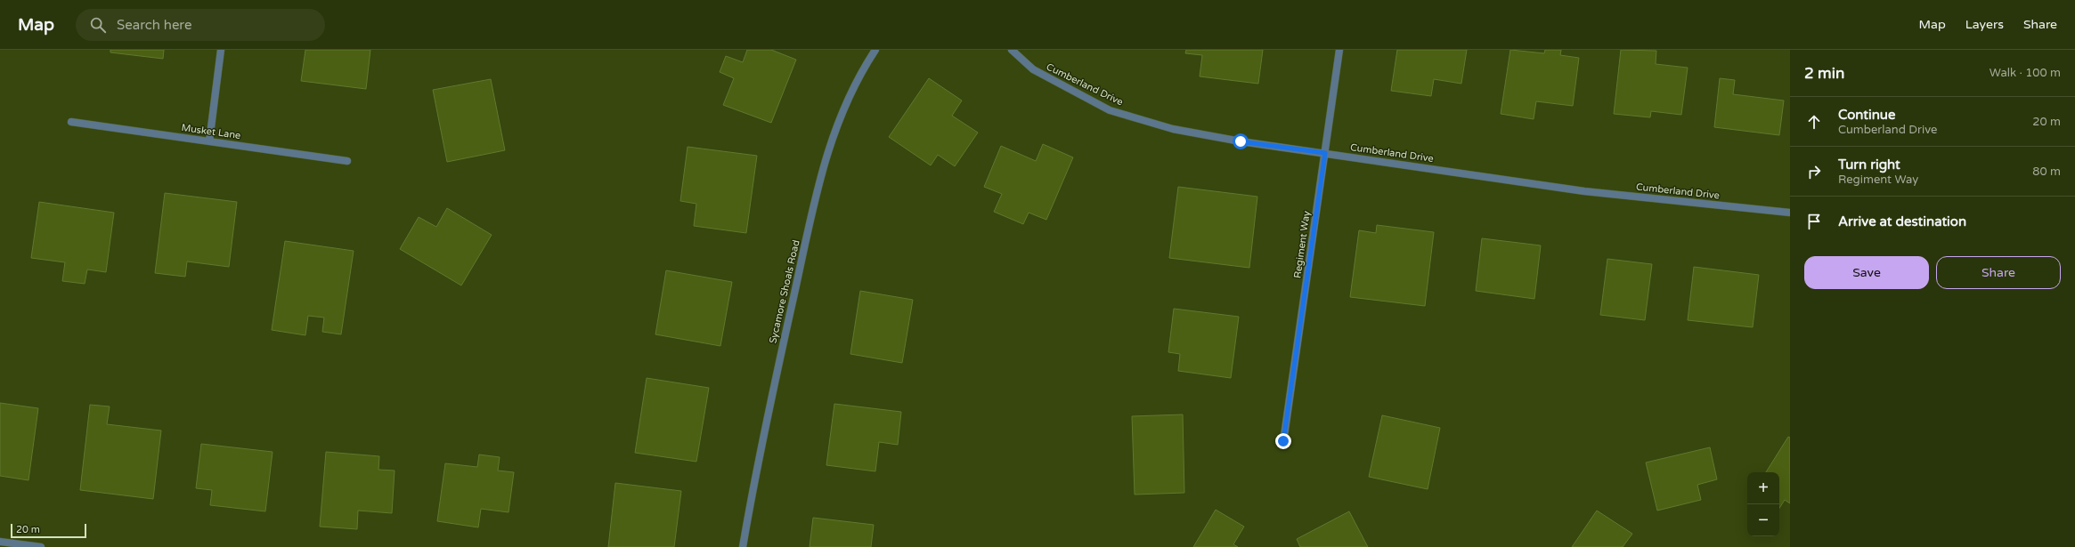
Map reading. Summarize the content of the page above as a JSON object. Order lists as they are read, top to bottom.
{
  "streets": {
    "street": [
      "Cumberland Drive",
      "Musket Lane",
      "Regiment Way",
      "Sycamore Shoals Road"
    ]
  },
  "crossings": [
    ["Cumberland Drive", "Regiment Way"]
  ],
  "scale_bar": "20 m",
  "page": {
    "header": "Map",
    "search": "Search here",
    "nav": ["Map", "Layers", "Share"],
    "heading": ["2 min", "Walk · 100 m"],
    "list": [
      ["Continue", "Cumberland Drive", "20 m"],
      ["Turn right", "Regiment Way", "80 m"],
      "Arrive at destination"
    ],
    "buttons": ["Save", "Share"],
    "map_buttons": ["+", "−"],
    "scale": "20 m"
  }
}
